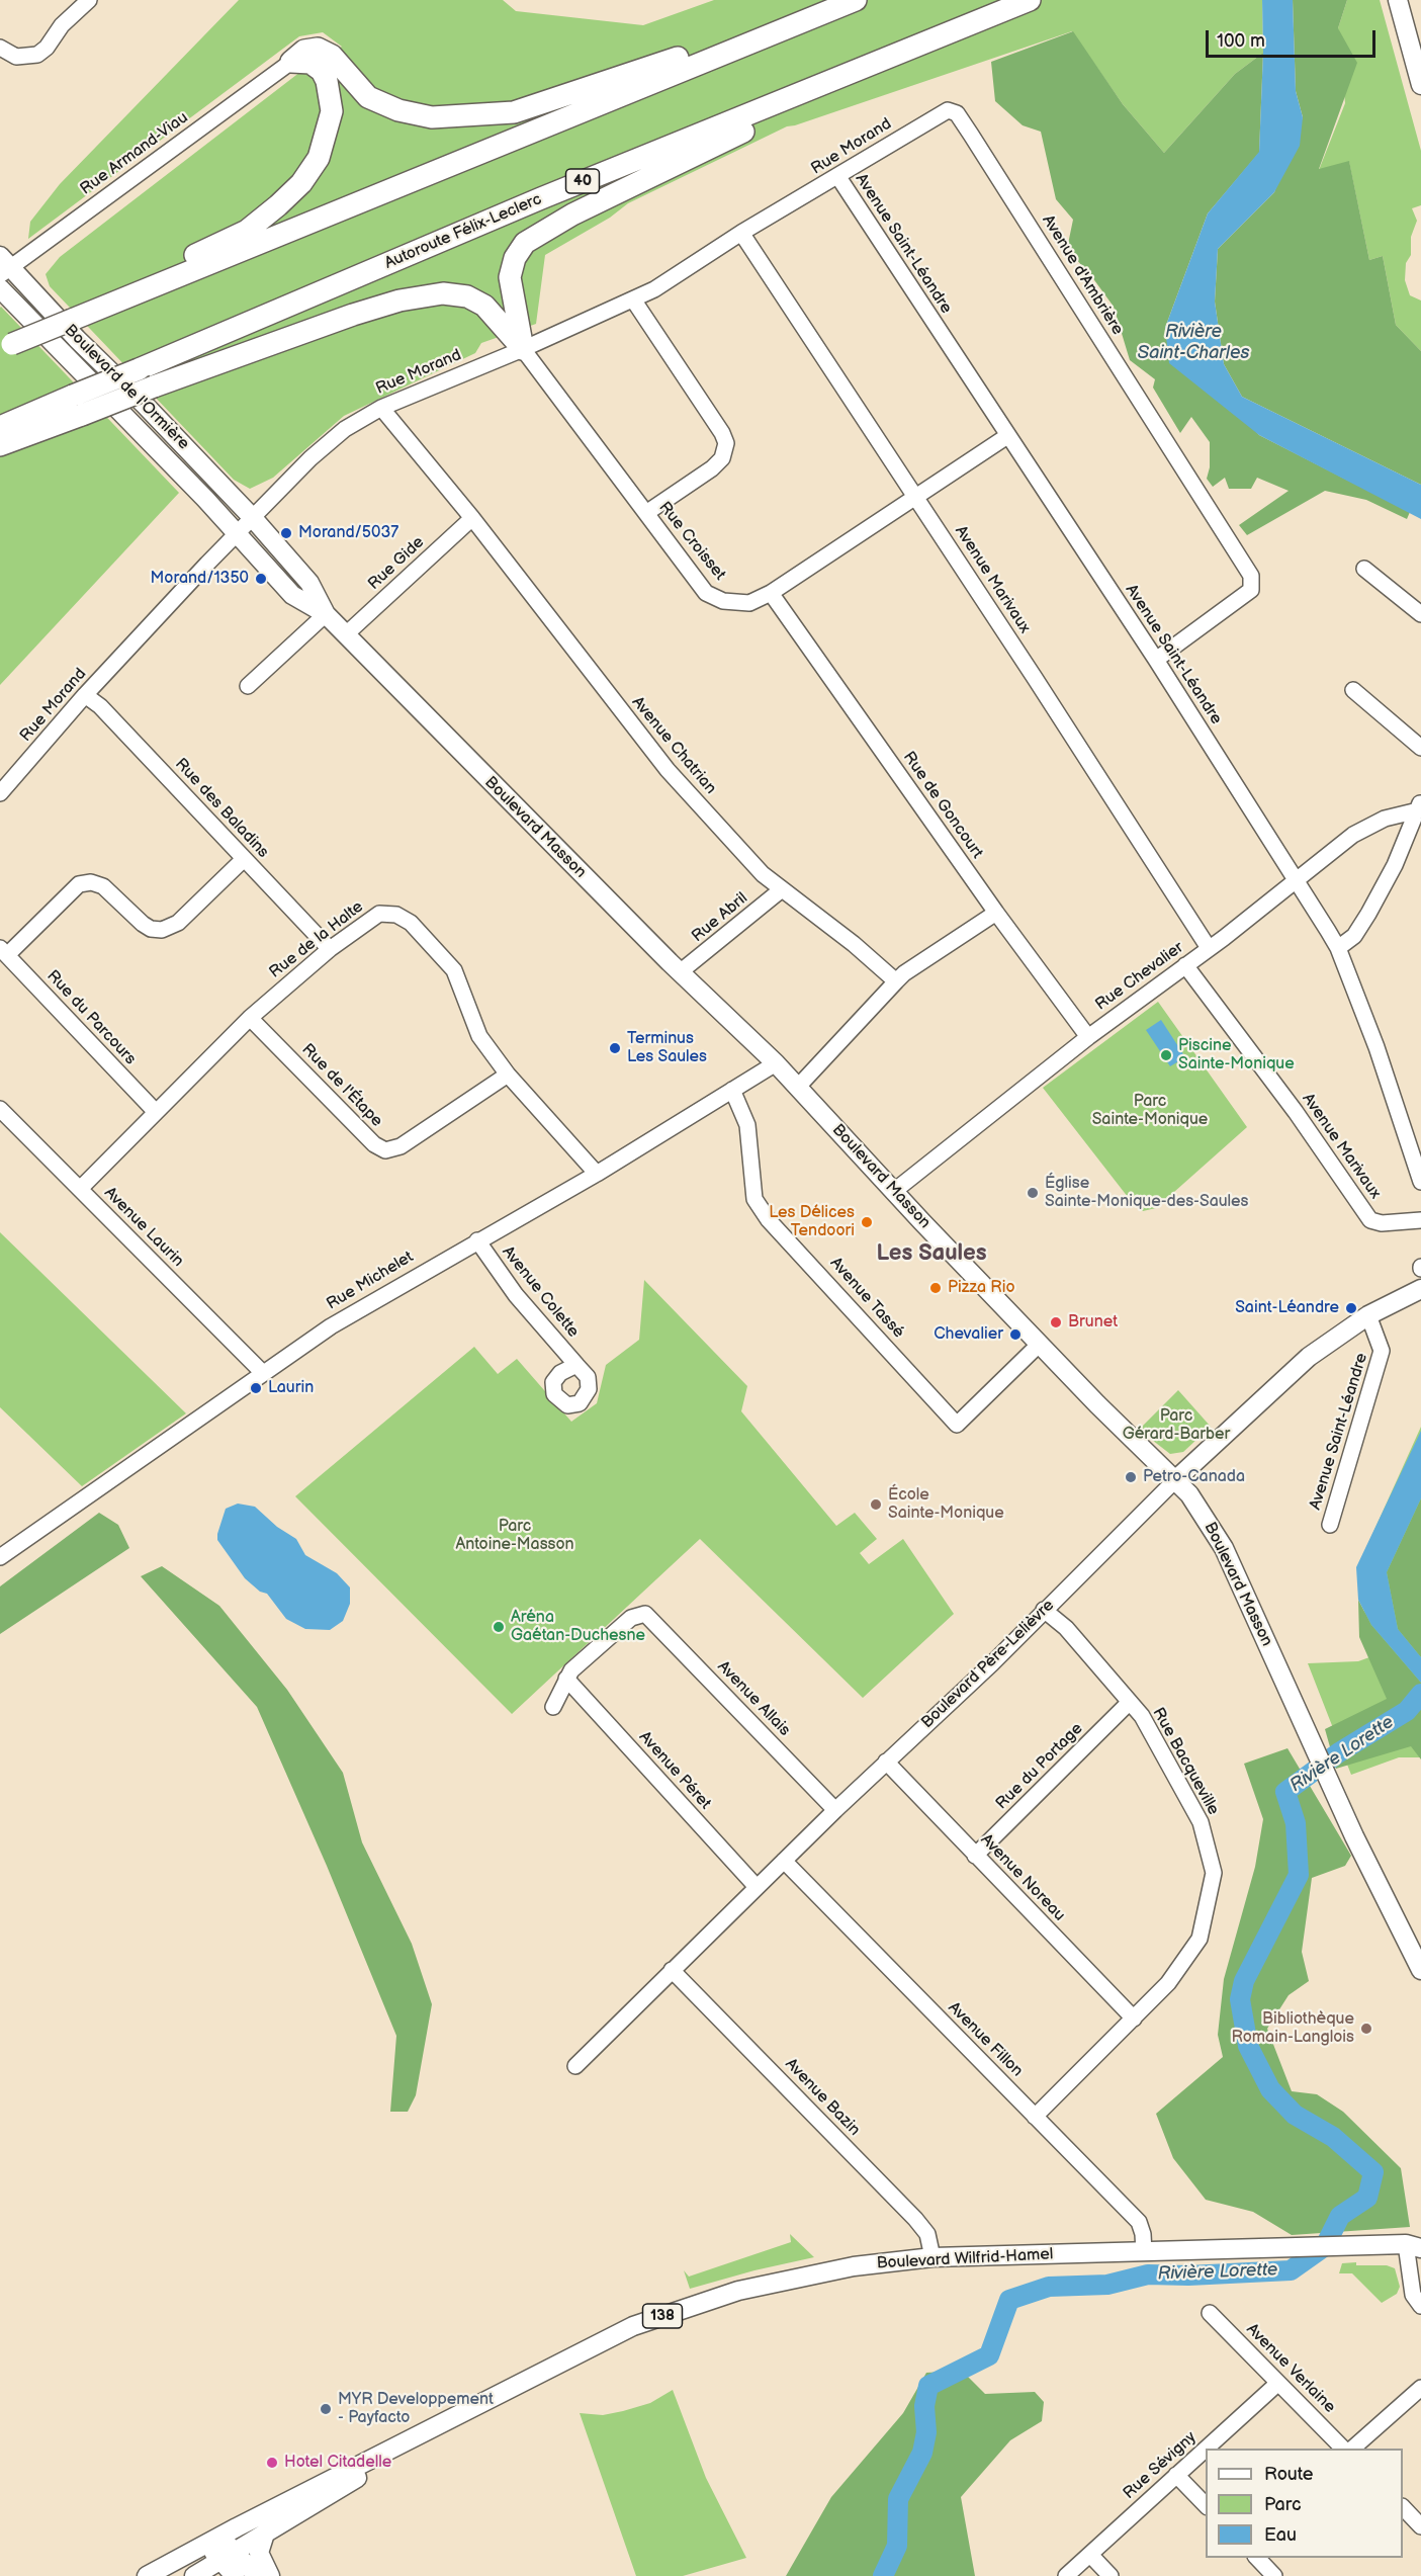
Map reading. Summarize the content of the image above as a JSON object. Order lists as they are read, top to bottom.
{
  "streets": {
    "highway": ["40", "Autoroute Félix-Leclerc"],
    "main road": [
      "Boulevard de l'Ormière",
      "Boulevard Masson",
      "Boulevard Père-Lelièvre",
      "Boulevard Wilfrid-Hamel",
      "138"
    ],
    "street": [
      "Rue Morand",
      "Rue Armand-Viau",
      "Avenue Saint-Léandre",
      "Avenue d'Ambrière",
      "Rue Croisset",
      "Rue Gide",
      "Avenue Marivaux",
      "Avenue Chatrian",
      "Rue de Goncourt",
      "Rue des Baladins",
      "Rue Abril",
      "Rue de la Halte",
      "Rue Chevalier",
      "Rue du Parcours",
      "Rue de l'Étape",
      "Avenue Laurin",
      "Rue Michelet",
      "Avenue Colette",
      "Avenue Tassé",
      "Avenue Allais",
      "Rue Bacqueville",
      "Rue du Portage",
      "Avenue Péret",
      "Avenue Noreau",
      "Avenue Fillon",
      "Avenue Bazin",
      "Avenue Verlaine",
      "Rue Sévigny"
    ]
  },
  "crossings": [
    ["Rue Morand", "Avenue Saint-Léandre"],
    ["Rue Morand", "Avenue d'Ambrière"],
    ["Rue Morand", "Boulevard de l'Ormière"],
    ["Rue Morand", "Rue Croisset"],
    ["Rue Morand", "Avenue Marivaux"],
    ["Rue Morand", "Avenue Chatrian"],
    ["Rue Morand", "Rue des Baladins"],
    ["Rue Morand", "Boulevard Masson"],
    ["Rue Armand-Viau", "Boulevard de l'Ormière"],
    ["Avenue Saint-Léandre", "Avenue d'Ambrière"],
    ["Avenue Saint-Léandre", "Rue Croisset"],
    ["Avenue Saint-Léandre", "Rue Chevalier"],
    ["Avenue Saint-Léandre", "Boulevard Père-Lelièvre"],
    ["Boulevard de l'Ormière", "Boulevard Masson"],
    ["Rue Croisset", "Avenue Marivaux"],
    ["Rue Croisset", "Rue de Goncourt"],
    ["Rue Gide", "Avenue Chatrian"],
    ["Rue Gide", "Boulevard Masson"],
    ["Avenue Marivaux", "Rue Chevalier"],
    ["Avenue Chatrian", "Rue Abril"],
    ["Rue de Goncourt", "Rue Chevalier"],
    ["Rue des Baladins", "Rue de la Halte"],
    ["Boulevard Masson", "Rue Abril"],
    ["Boulevard Masson", "Rue Chevalier"],
    ["Boulevard Masson", "Rue Michelet"],
    ["Boulevard Masson", "Avenue Tassé"],
    ["Boulevard Masson", "Boulevard Père-Lelièvre"],
    ["Rue de la Halte", "Rue du Parcours"],
    ["Rue de la Halte", "Rue de l'Étape"],
    ["Rue de la Halte", "Avenue Laurin"],
    ["Rue de la Halte", "Rue Michelet"],
    ["Avenue Laurin", "Rue Michelet"],
    ["Rue Michelet", "Avenue Colette"],
    ["Rue Michelet", "Avenue Tassé"],
    ["Boulevard Père-Lelièvre", "Avenue Allais"],
    ["Boulevard Père-Lelièvre", "Rue Bacqueville"],
    ["Boulevard Père-Lelièvre", "Avenue Péret"],
    ["Boulevard Père-Lelièvre", "Avenue Noreau"],
    ["Boulevard Père-Lelièvre", "Avenue Fillon"],
    ["Boulevard Père-Lelièvre", "Avenue Bazin"],
    ["Avenue Allais", "Avenue Péret"],
    ["Rue Bacqueville", "Rue du Portage"],
    ["Rue Bacqueville", "Avenue Noreau"],
    ["Rue Bacqueville", "Avenue Fillon"],
    ["Rue du Portage", "Avenue Noreau"],
    ["Avenue Fillon", "Boulevard Wilfrid-Hamel"],
    ["Avenue Bazin", "Boulevard Wilfrid-Hamel"],
    ["Avenue Verlaine", "Rue Sévigny"]
  ],
  "districts": ["Les Saules"],
  "water": ["Rivière Saint-Charles", "Rivière Lorette"],
  "parks": ["Parc Sainte-Monique", "Parc Gérard-Barber", "Parc Antoine-Masson"],
  "places": [
    "Morand/5037",
    "Morand/1350",
    "Terminus Les Saules",
    "Piscine Sainte-Monique",
    "Église Sainte-Monique-des-Saules",
    "Les Délices Tendoori",
    "Pizza Rio",
    "Saint-Léandre",
    "Brunet",
    "Chevalier",
    "Laurin",
    "Petro-Canada",
    "École Sainte-Monique",
    "Aréna Gaétan-Duchesne",
    "Bibliothèque Romain-Langlois",
    "MYR Developpement - Payfacto",
    "Hotel Citadelle"
  ],
  "legend": ["Route", "Parc", "Eau"],
  "scale_bar": "100 m"
}
